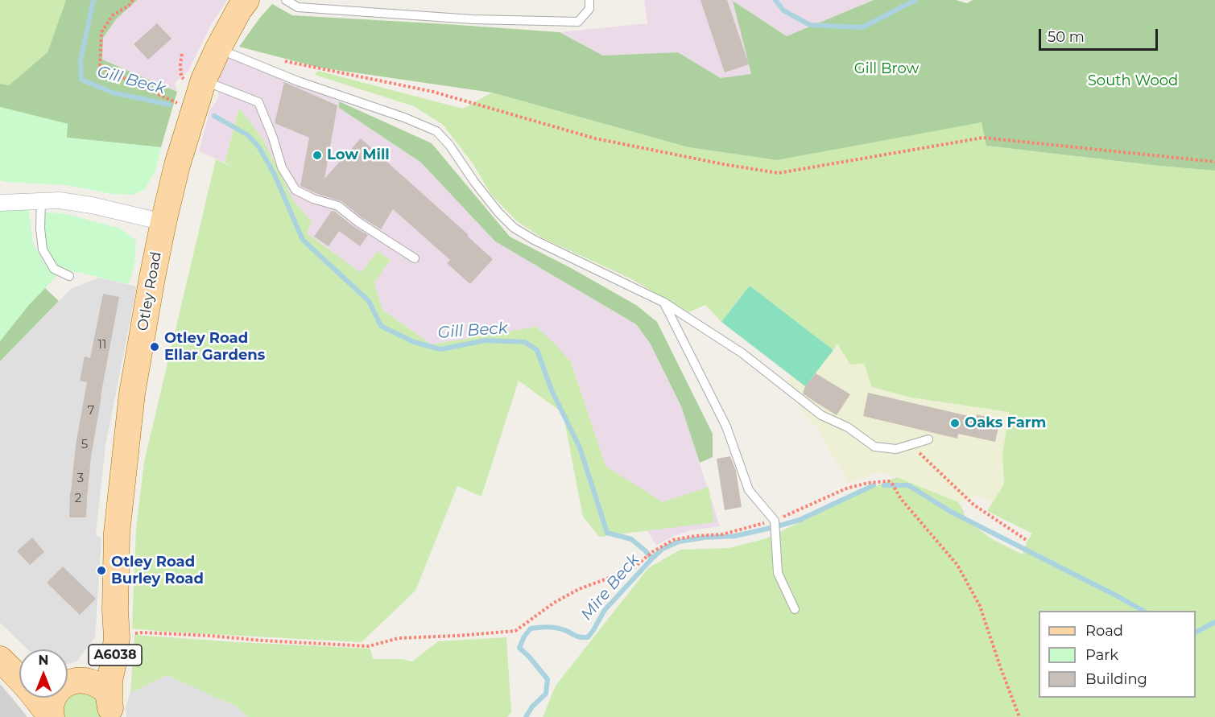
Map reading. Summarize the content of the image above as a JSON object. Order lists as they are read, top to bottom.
{
  "streets": {
    "main road": ["Otley Road", "A6038"]
  },
  "crossings": [
    ["Otley Road", "A6038"]
  ],
  "water": ["Gill Beck", "Mire Beck"],
  "parks": ["Gill Brow", "South Wood"],
  "places": [
    "Low Mill",
    "Otley Road Ellar Gardens",
    "Oaks Farm",
    "Otley Road Burley Road"
  ],
  "house_numbers": [
    "11",
    "7",
    "5",
    "3",
    "2"
  ],
  "legend": ["Road", "Park", "Building"],
  "scale_bar": "50 m",
  "north": "top"
}
